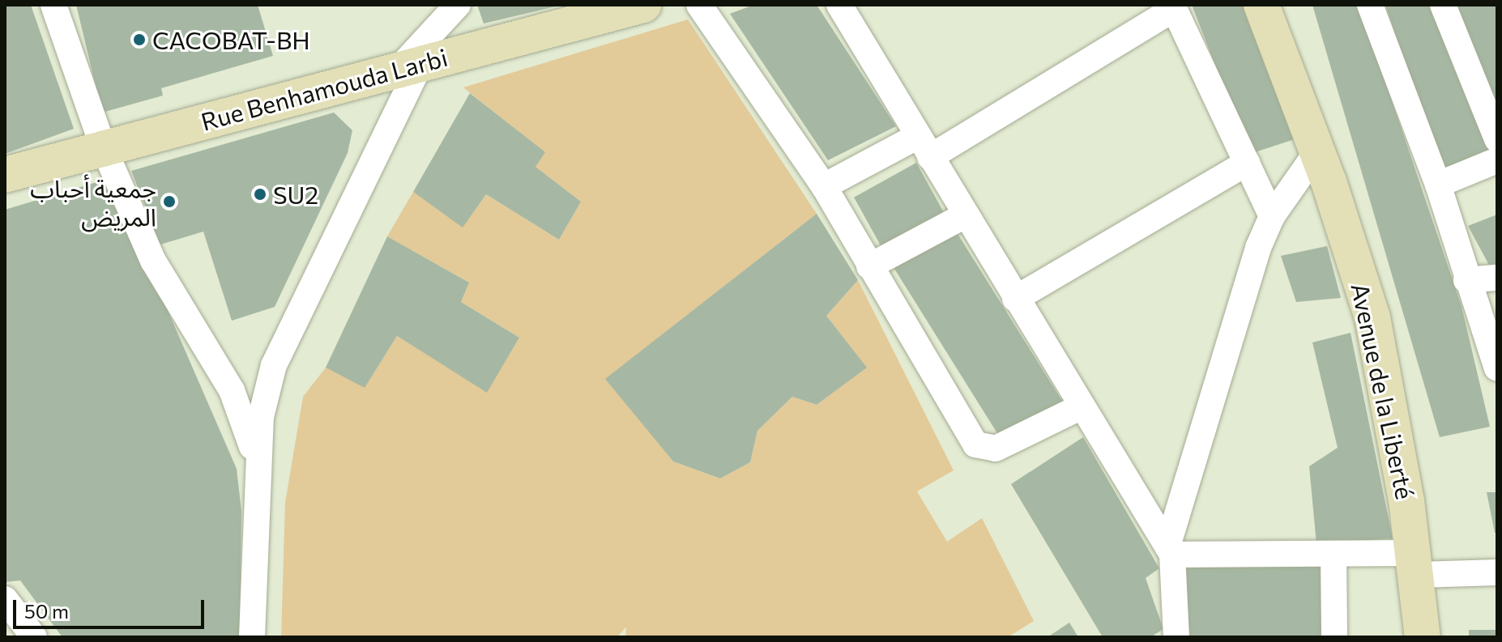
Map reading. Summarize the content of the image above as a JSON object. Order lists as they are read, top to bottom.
{
  "streets": {
    "street": ["Rue Benhamouda Larbi", "Avenue de la Liberté"]
  },
  "places": ["CACOBAT-BH", "SU2", "جمعية أحباب المريض"],
  "scale_bar": "50 m"
}
